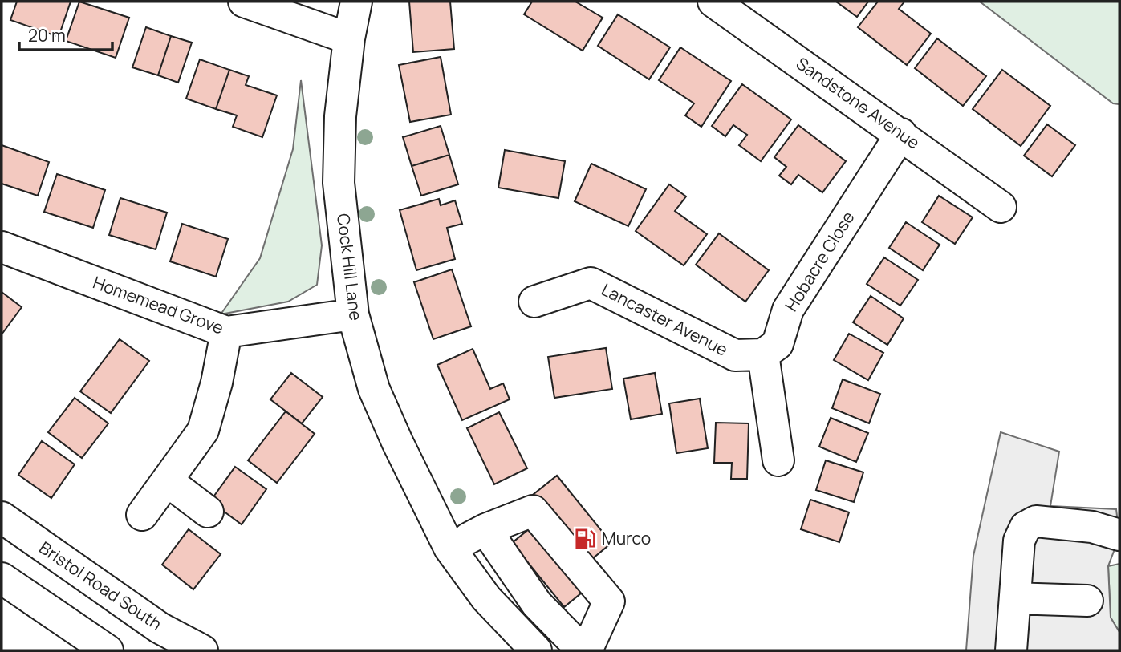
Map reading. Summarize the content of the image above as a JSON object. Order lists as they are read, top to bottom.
{
  "streets": {
    "main road": [
      "Sandstone Avenue",
      "Hobacre Close",
      "Cock Hill Lane",
      "Homemead Grove",
      "Lancaster Avenue",
      "Bristol Road South"
    ]
  },
  "crossings": [
    ["Sandstone Avenue", "Hobacre Close"],
    ["Hobacre Close", "Lancaster Avenue"],
    ["Cock Hill Lane", "Homemead Grove"]
  ],
  "places": {
    "fuel station": ["Murco"]
  },
  "scale_bar": "20 m"
}
